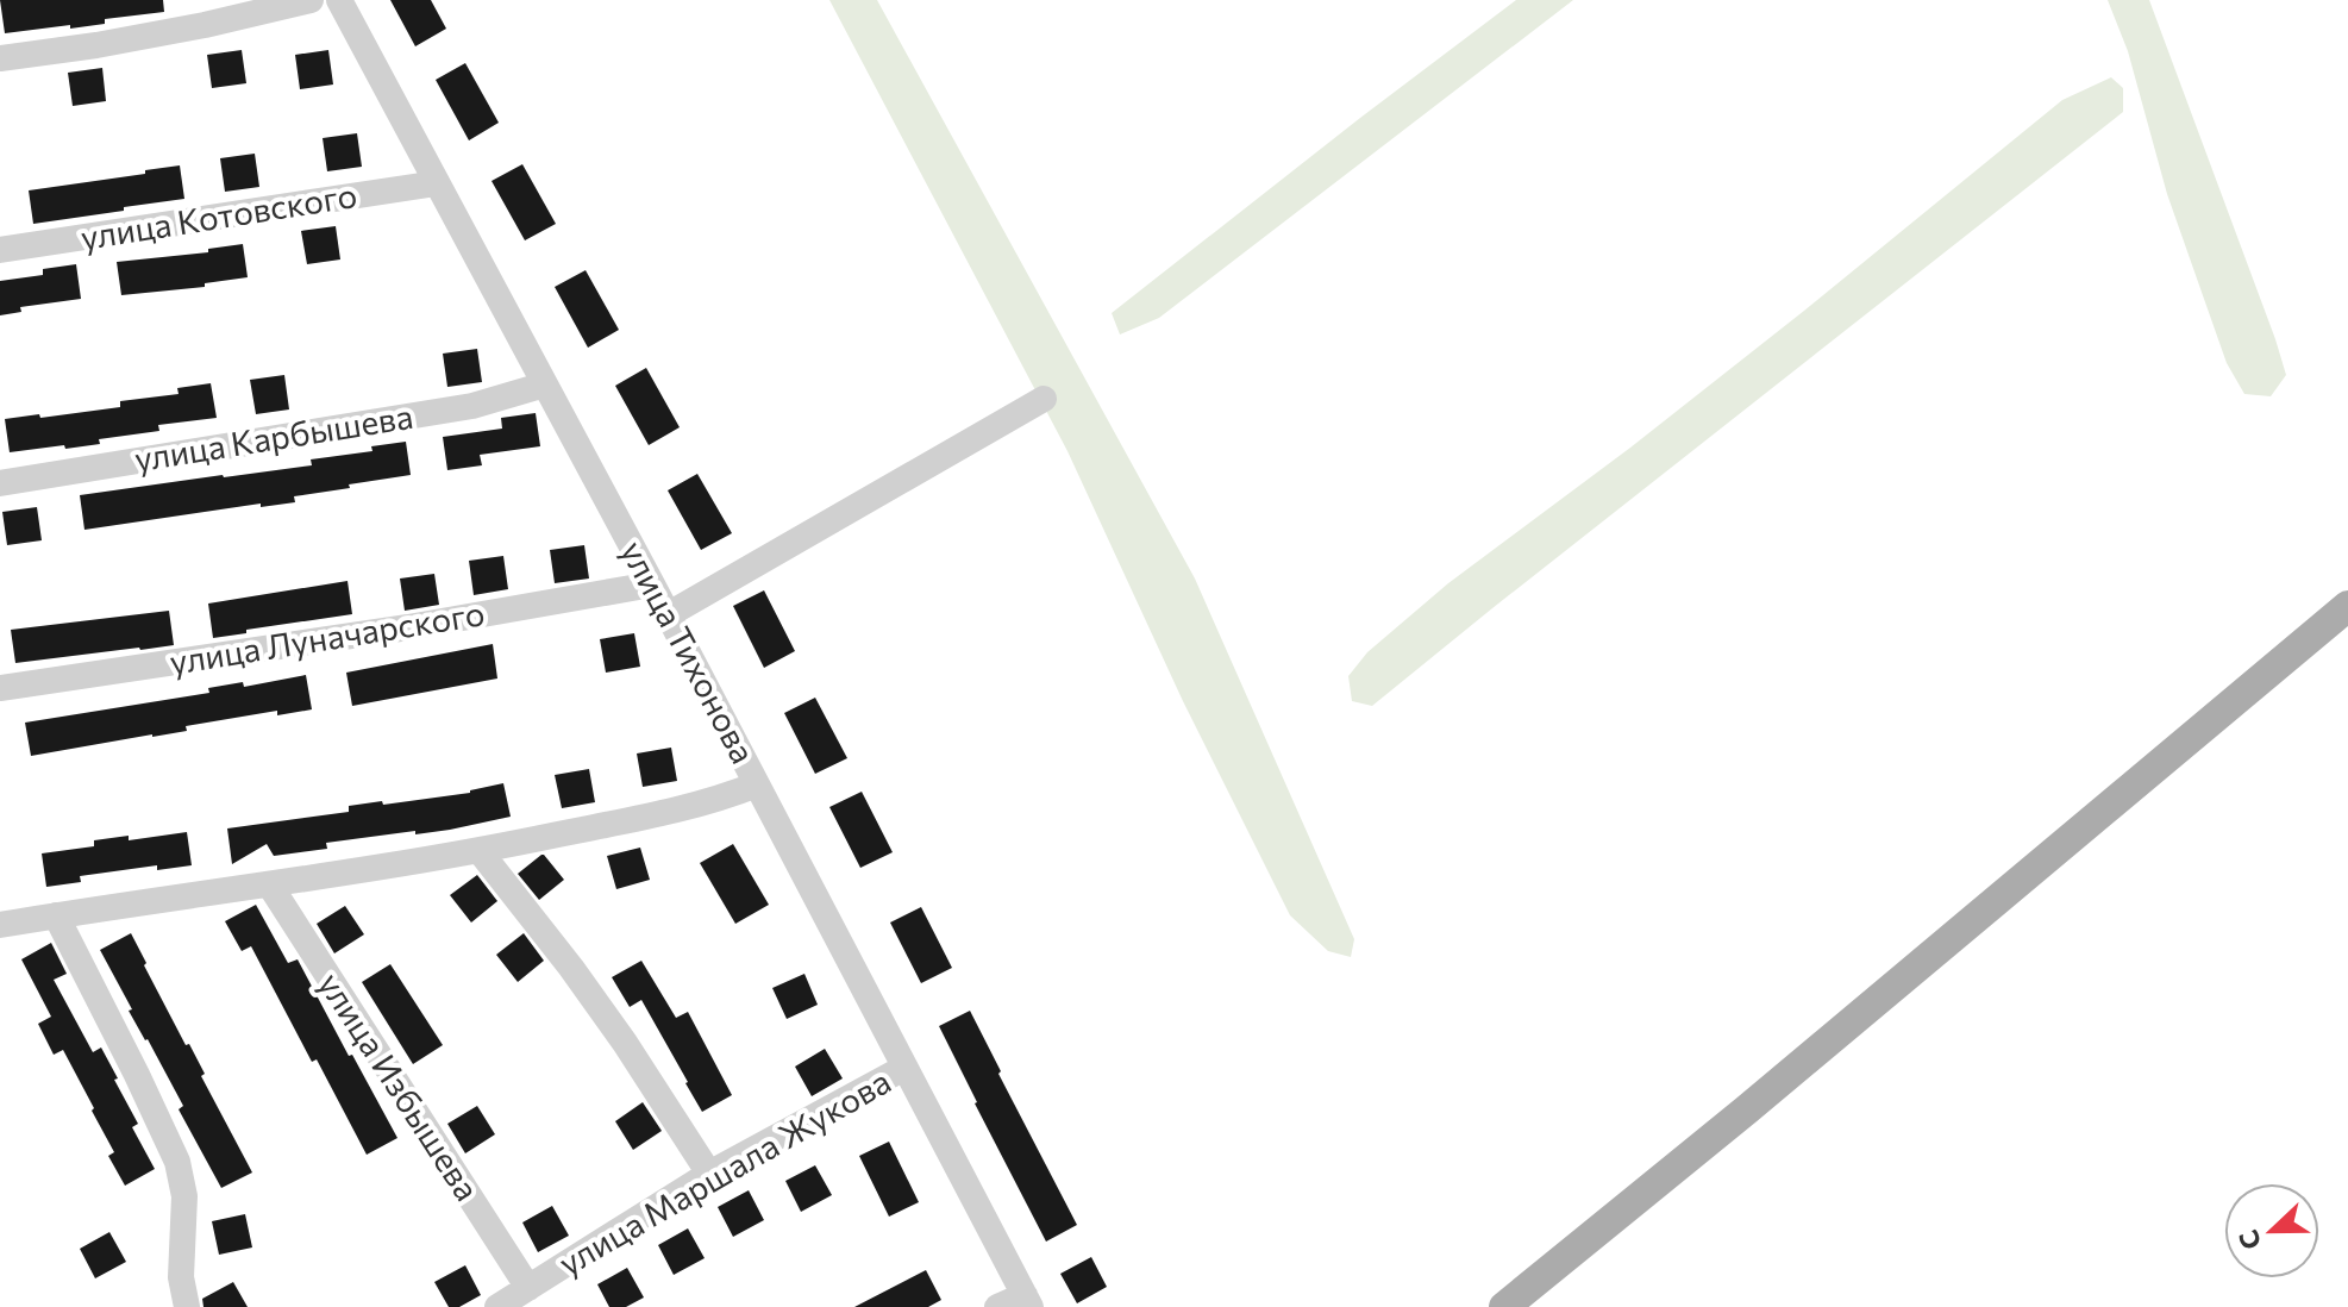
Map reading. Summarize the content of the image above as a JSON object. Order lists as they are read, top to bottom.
{
  "streets": {
    "street": [
      "улица Котовского",
      "улица Карбышева",
      "улица Луначарского",
      "улица Тихонова",
      "улица Избышева",
      "улица Маршала Жукова"
    ]
  },
  "crossings": [
    ["улица Котовского", "улица Тихонова"],
    ["улица Карбышева", "улица Тихонова"],
    ["улица Луначарского", "улица Тихонова"],
    ["улица Тихонова", "улица Маршала Жукова"],
    ["улица Избышева", "улица Маршала Жукова"]
  ],
  "north": "left"
}
